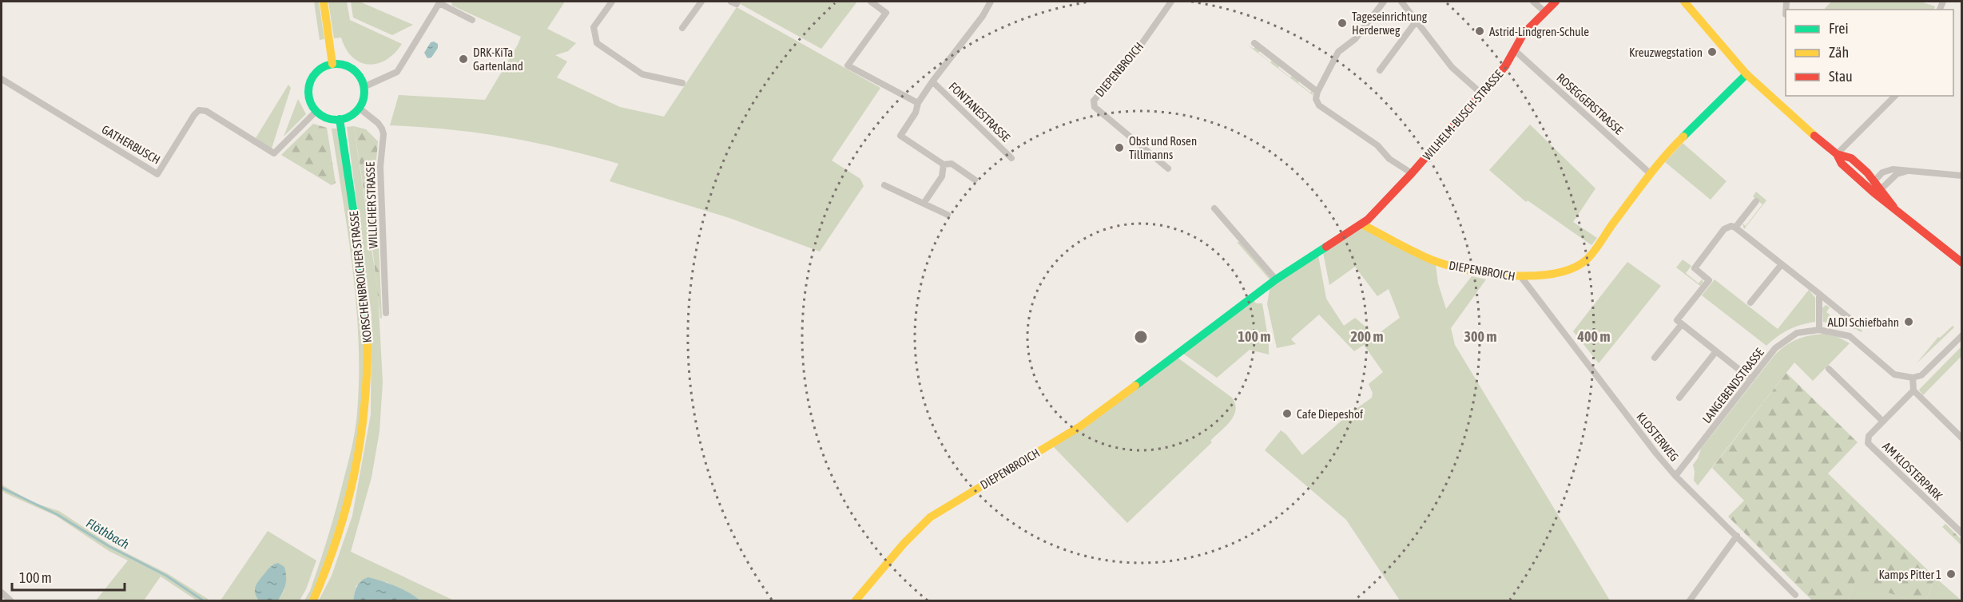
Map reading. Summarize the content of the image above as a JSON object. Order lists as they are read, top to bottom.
{
  "streets": {
    "street": [
      "DIEPENBROICH",
      "ROSEGGERSTRASSE",
      "FONTANESTRASSE",
      "WILHELM-BUSCH-STRASSE",
      "GATHERBUSCH",
      "WILLICHER STRASSE",
      "KORSCHENBROICHER STRASSE",
      "LANGEBENDSTRASSE",
      "KLOSTERWEG",
      "AM KLOSTERPARK"
    ]
  },
  "crossings": [
    ["DIEPENBROICH", "ROSEGGERSTRASSE"],
    ["DIEPENBROICH", "WILHELM-BUSCH-STRASSE"],
    ["DIEPENBROICH", "KLOSTERWEG"],
    ["ROSEGGERSTRASSE", "WILHELM-BUSCH-STRASSE"],
    ["GATHERBUSCH", "WILLICHER STRASSE"],
    ["GATHERBUSCH", "KORSCHENBROICHER STRASSE"],
    ["WILLICHER STRASSE", "KORSCHENBROICHER STRASSE"],
    ["LANGEBENDSTRASSE", "KLOSTERWEG"]
  ],
  "water": ["Flöthbach"],
  "places": [
    "Tageseinrichtung Herderweg",
    "Astrid-Lindgren-Schule",
    "Kreuzwegstation",
    "DRK-KiTa Gartenland",
    "Obst und Rosen Tillmanns",
    "ALDI Schiefbahn",
    "Cafe Diepeshof",
    "Kamps Pitter 1"
  ],
  "legend": ["Frei", "Zäh", "Stau"],
  "scale_bar": "100 m",
  "rings": [
    "100 m",
    "200 m",
    "300 m",
    "400 m"
  ]
}
